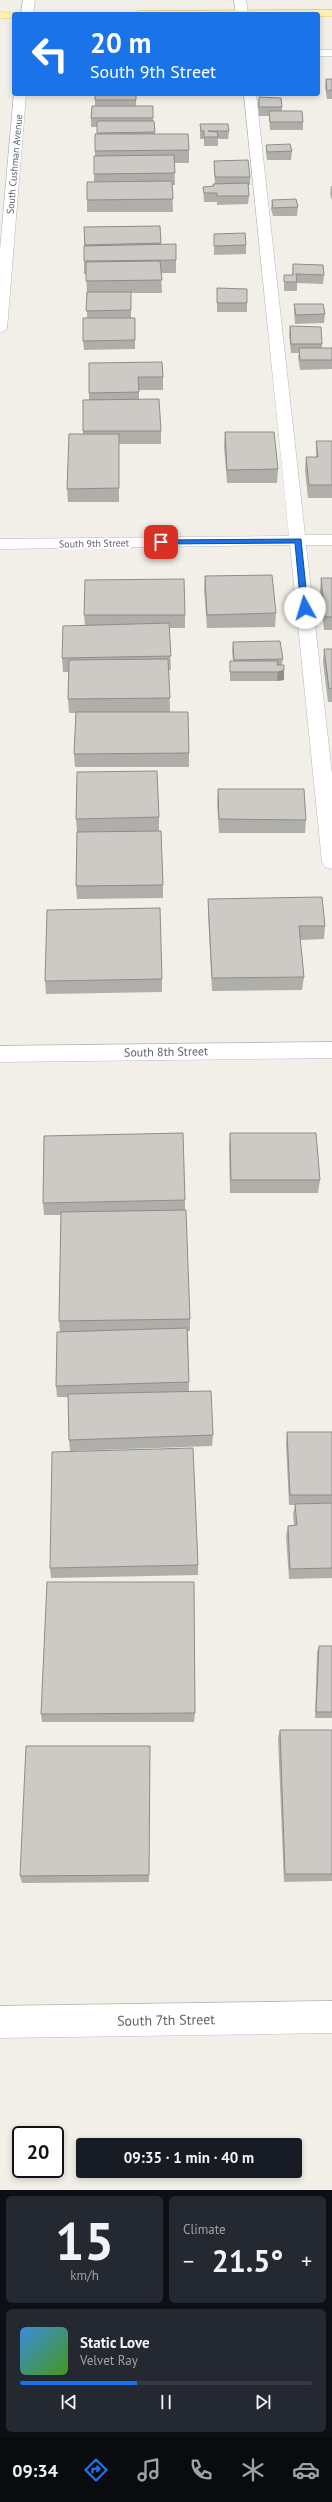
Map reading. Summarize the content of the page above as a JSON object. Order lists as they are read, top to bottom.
{
  "streets": {
    "street": [
      "South Cushman Avenue",
      "South 9th Street",
      "South 8th Street",
      "South 7th Street"
    ]
  },
  "page": {
    "turn": ["20 m", "South 9th Street"],
    "limit": "20",
    "trip": "09:35 · 1 min · 40 m",
    "tile": [
      ["15", "km/h"],
      "Climate"
    ],
    "heat": ["−", "21.5°", "+"],
    "song": ["Static Love", "Velvet Ray"],
    "tabs": "09:34"
  }
}
